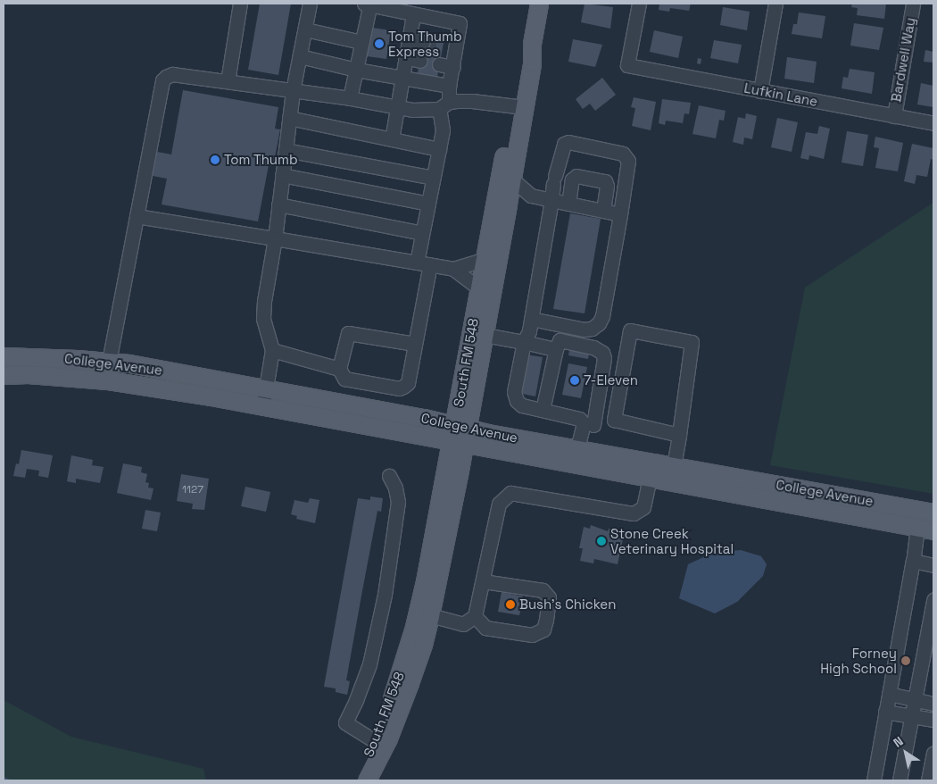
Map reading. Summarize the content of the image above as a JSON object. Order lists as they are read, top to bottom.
{
  "streets": {
    "main road": ["South FM 548", "College Avenue"],
    "street": ["Bardwell Way", "Lufkin Lane"]
  },
  "crossings": [
    ["Bardwell Way", "Lufkin Lane"],
    ["South FM 548", "College Avenue"]
  ],
  "places": [
    "Tom Thumb Express",
    "Tom Thumb",
    "7-Eleven",
    "Stone Creek Veterinary Hospital",
    "Bush's Chicken",
    "Forney High School"
  ],
  "house_numbers": ["1127"],
  "north": "top left"
}
